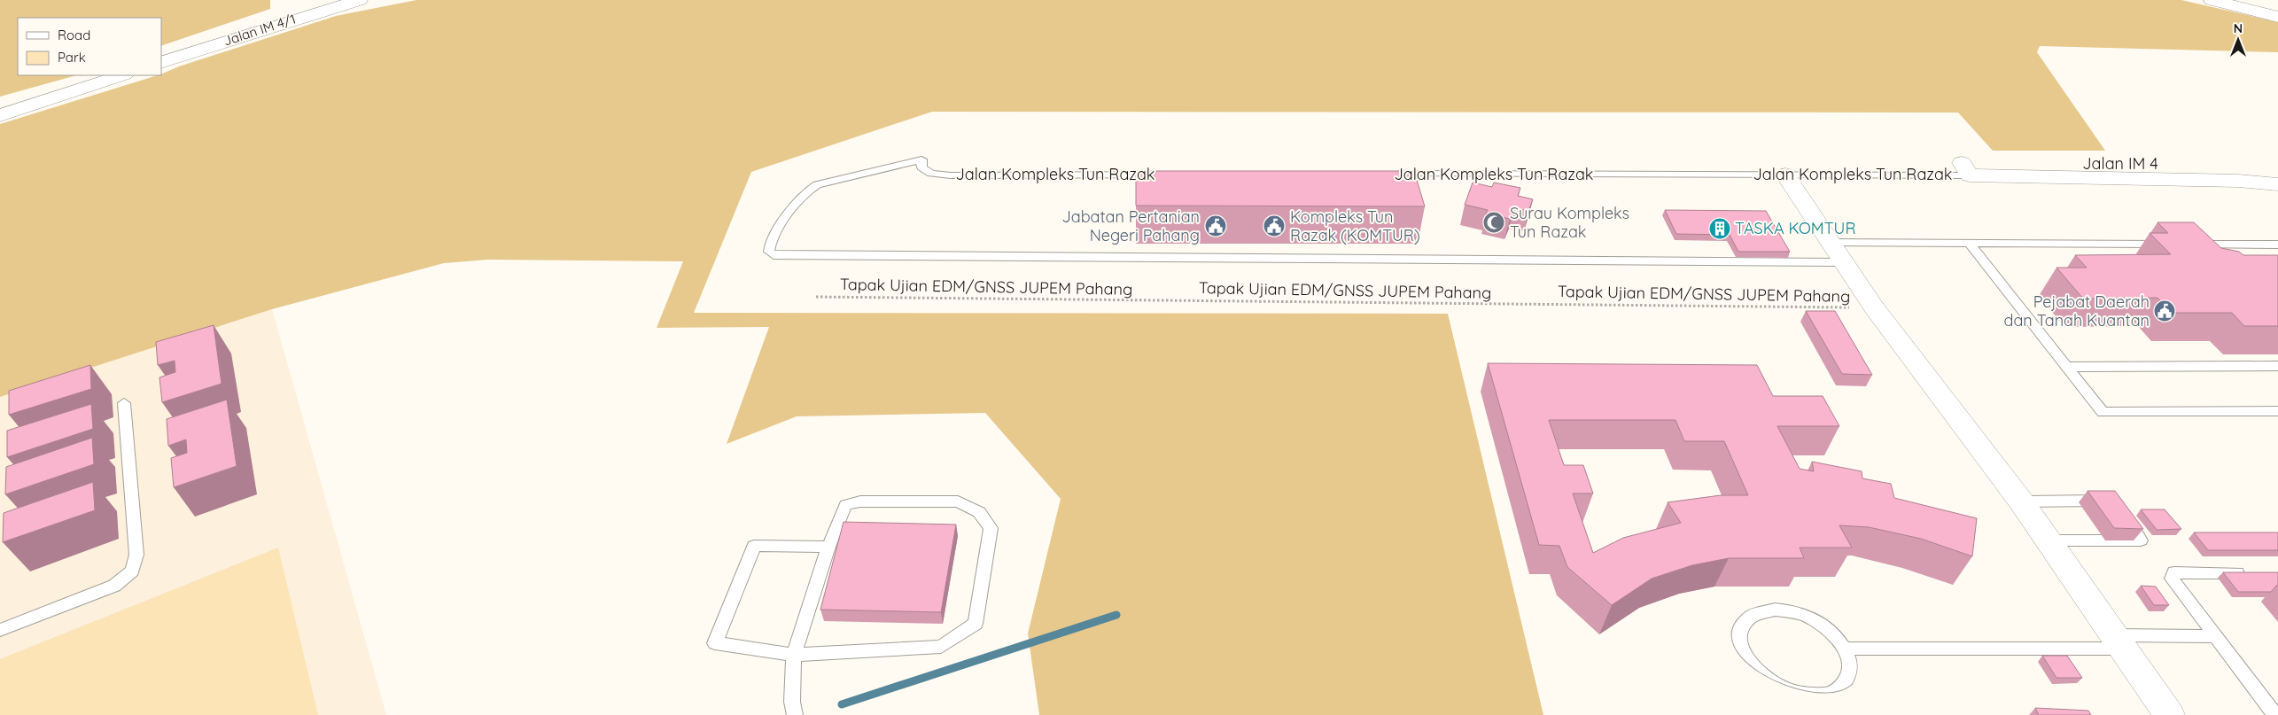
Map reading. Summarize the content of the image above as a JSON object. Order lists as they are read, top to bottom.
{
  "streets": {
    "street": ["Jalan IM 4/1", "Jalan IM 4"],
    "lane": ["Jalan Kompleks Tun Razak"],
    "path": ["Tapak Ujian EDM/GNSS JUPEM Pahang"]
  },
  "crossings": [
    ["Jalan IM 4", "Jalan Kompleks Tun Razak"]
  ],
  "places": {
    "mosque": ["Surau Kompleks Tun Razak"],
    "public building": ["Jabatan Pertanian Negeri Pahang", "Kompleks Tun Razak (KOMTUR)", "Pejabat Daerah dan Tanah Kuantan"],
    "building": ["TASKA KOMTUR"]
  },
  "legend": ["Road", "Park"],
  "north": "top"
}
